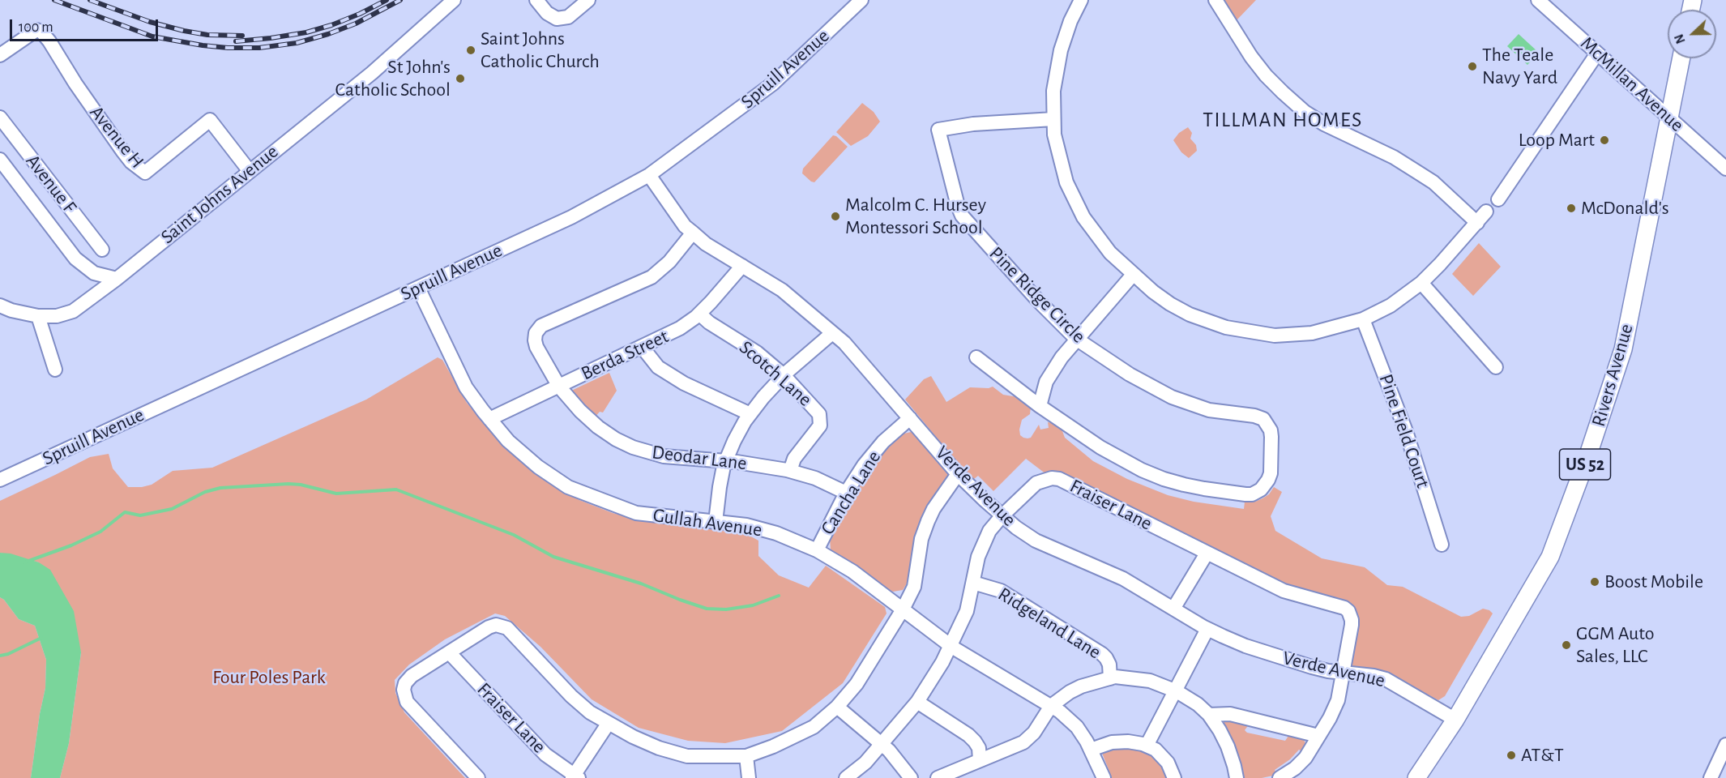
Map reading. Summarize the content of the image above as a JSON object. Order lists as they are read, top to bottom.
{
  "streets": {
    "main road": ["Rivers Avenue", "US 52"],
    "street": [
      "Spruill Avenue",
      "McMillan Avenue",
      "Avenue H",
      "Avenue F",
      "Saint Johns Avenue",
      "Pine Ridge Circle",
      "Berda Street",
      "Scotch Lane",
      "Pine Field Court",
      "Deodar Lane",
      "Verde Avenue",
      "Cancha Lane",
      "Fraiser Lane",
      "Gullah Avenue",
      "Ridgeland Lane"
    ]
  },
  "crossings": [
    ["Spruill Avenue", "Verde Avenue"],
    ["Spruill Avenue", "Gullah Avenue"],
    ["McMillan Avenue", "Rivers Avenue"],
    ["Avenue H", "Saint Johns Avenue"],
    ["Berda Street", "Scotch Lane"],
    ["Berda Street", "Deodar Lane"],
    ["Berda Street", "Verde Avenue"],
    ["Berda Street", "Gullah Avenue"],
    ["Scotch Lane", "Deodar Lane"],
    ["Rivers Avenue", "Verde Avenue"],
    ["Deodar Lane", "Verde Avenue"],
    ["Deodar Lane", "Cancha Lane"],
    ["Verde Avenue", "Cancha Lane"],
    ["Verde Avenue", "Fraiser Lane"],
    ["Cancha Lane", "Gullah Avenue"],
    ["Fraiser Lane", "Gullah Avenue"],
    ["Fraiser Lane", "Ridgeland Lane"]
  ],
  "districts": ["TILLMAN HOMES"],
  "parks": ["Four Poles Park"],
  "places": [
    "Saint Johns Catholic Church",
    "The Teale Navy Yard",
    "St John's Catholic School",
    "Loop Mart",
    "McDonald's",
    "Malcolm C. Hursey Montessori School",
    "Boost Mobile",
    "GGM Auto Sales, LLC",
    "AT&T"
  ],
  "scale_bar": "100 m",
  "north": "left"
}
